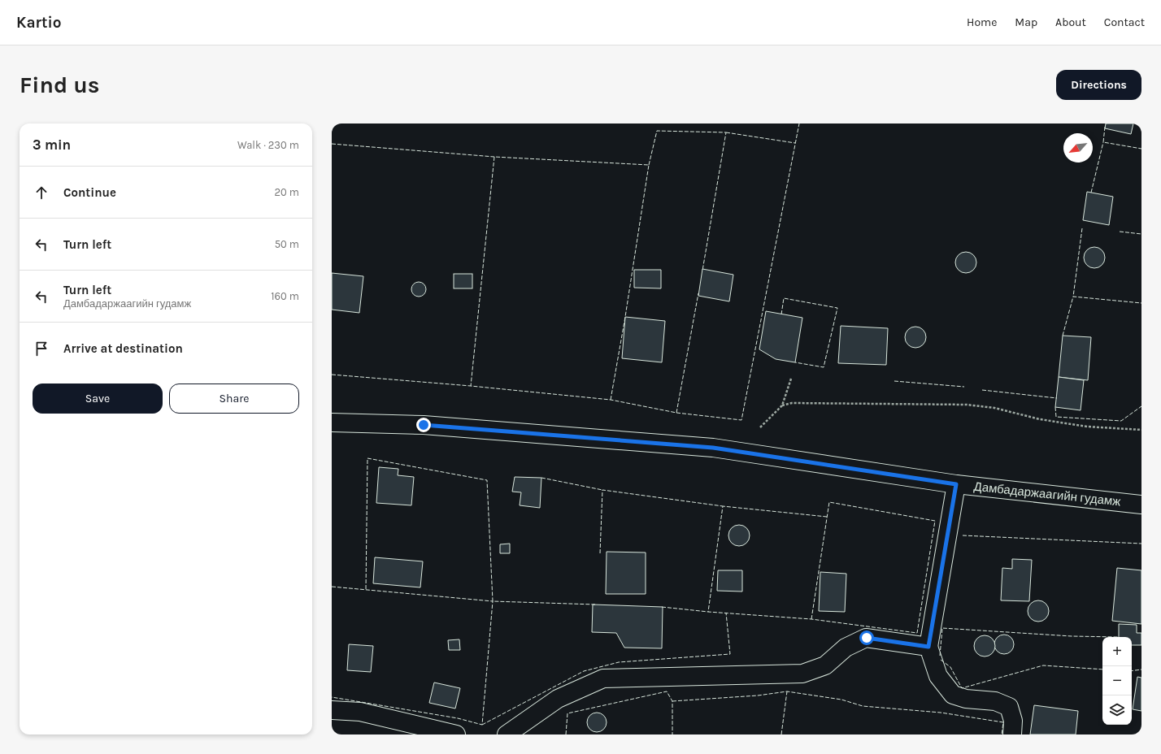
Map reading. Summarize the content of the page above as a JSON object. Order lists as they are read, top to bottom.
{
  "streets": {
    "street": ["Дамбадаржаагийн гудамж"]
  },
  "north": "bottom left",
  "page": {
    "header": "Kartio",
    "nav": [
      "Home",
      "Map",
      "About",
      "Contact"
    ],
    "buttons": [
      "Directions",
      ["Save", "Share"]
    ],
    "title": "Find us",
    "heading": ["3 min", "Walk · 230 m"],
    "list": [
      ["Continue", "20 m"],
      ["Turn left", "50 m"],
      ["Turn left", "Дамбадаржаагийн гудамж", "160 m"],
      "Arrive at destination"
    ],
    "map_buttons": ["+", "−"]
  }
}
